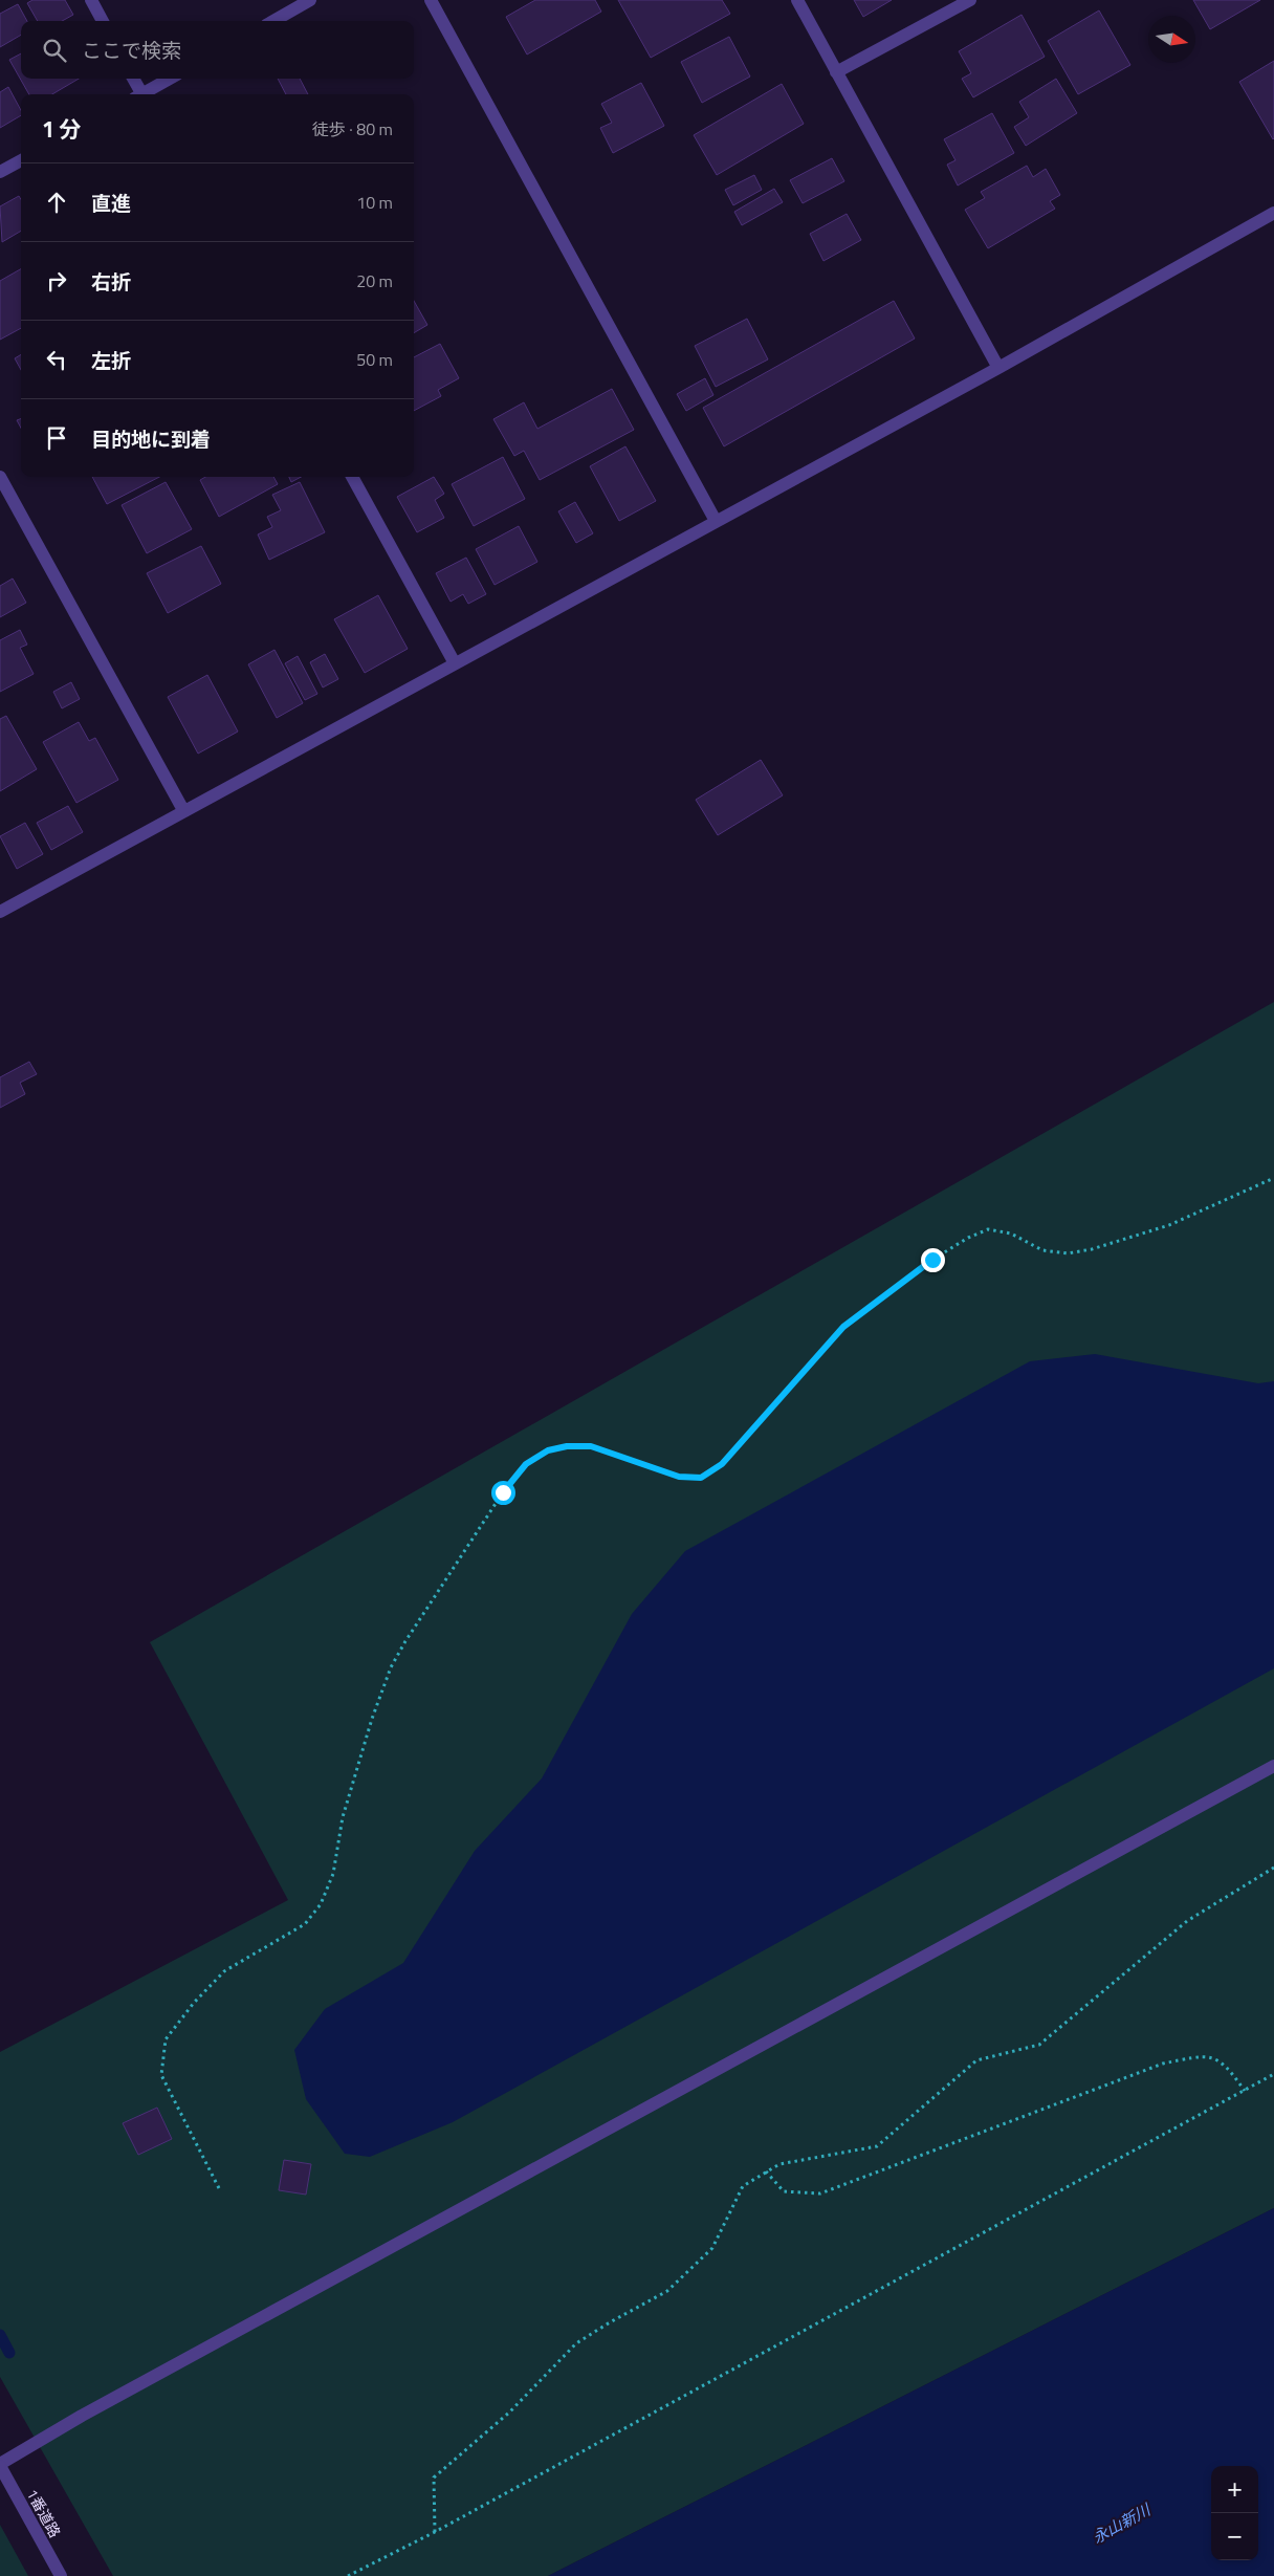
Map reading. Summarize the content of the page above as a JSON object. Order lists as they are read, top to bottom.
{
  "streets": {
    "street": ["1番道路"]
  },
  "water": ["永山新川"],
  "north": "right",
  "page": {
    "search": "ここで検索",
    "heading": ["1 分", "徒歩 · 80 m"],
    "list": [
      ["直進", "10 m"],
      ["右折", "20 m"],
      ["左折", "50 m"],
      "目的地に到着"
    ],
    "map_buttons": ["+", "−"]
  }
}
